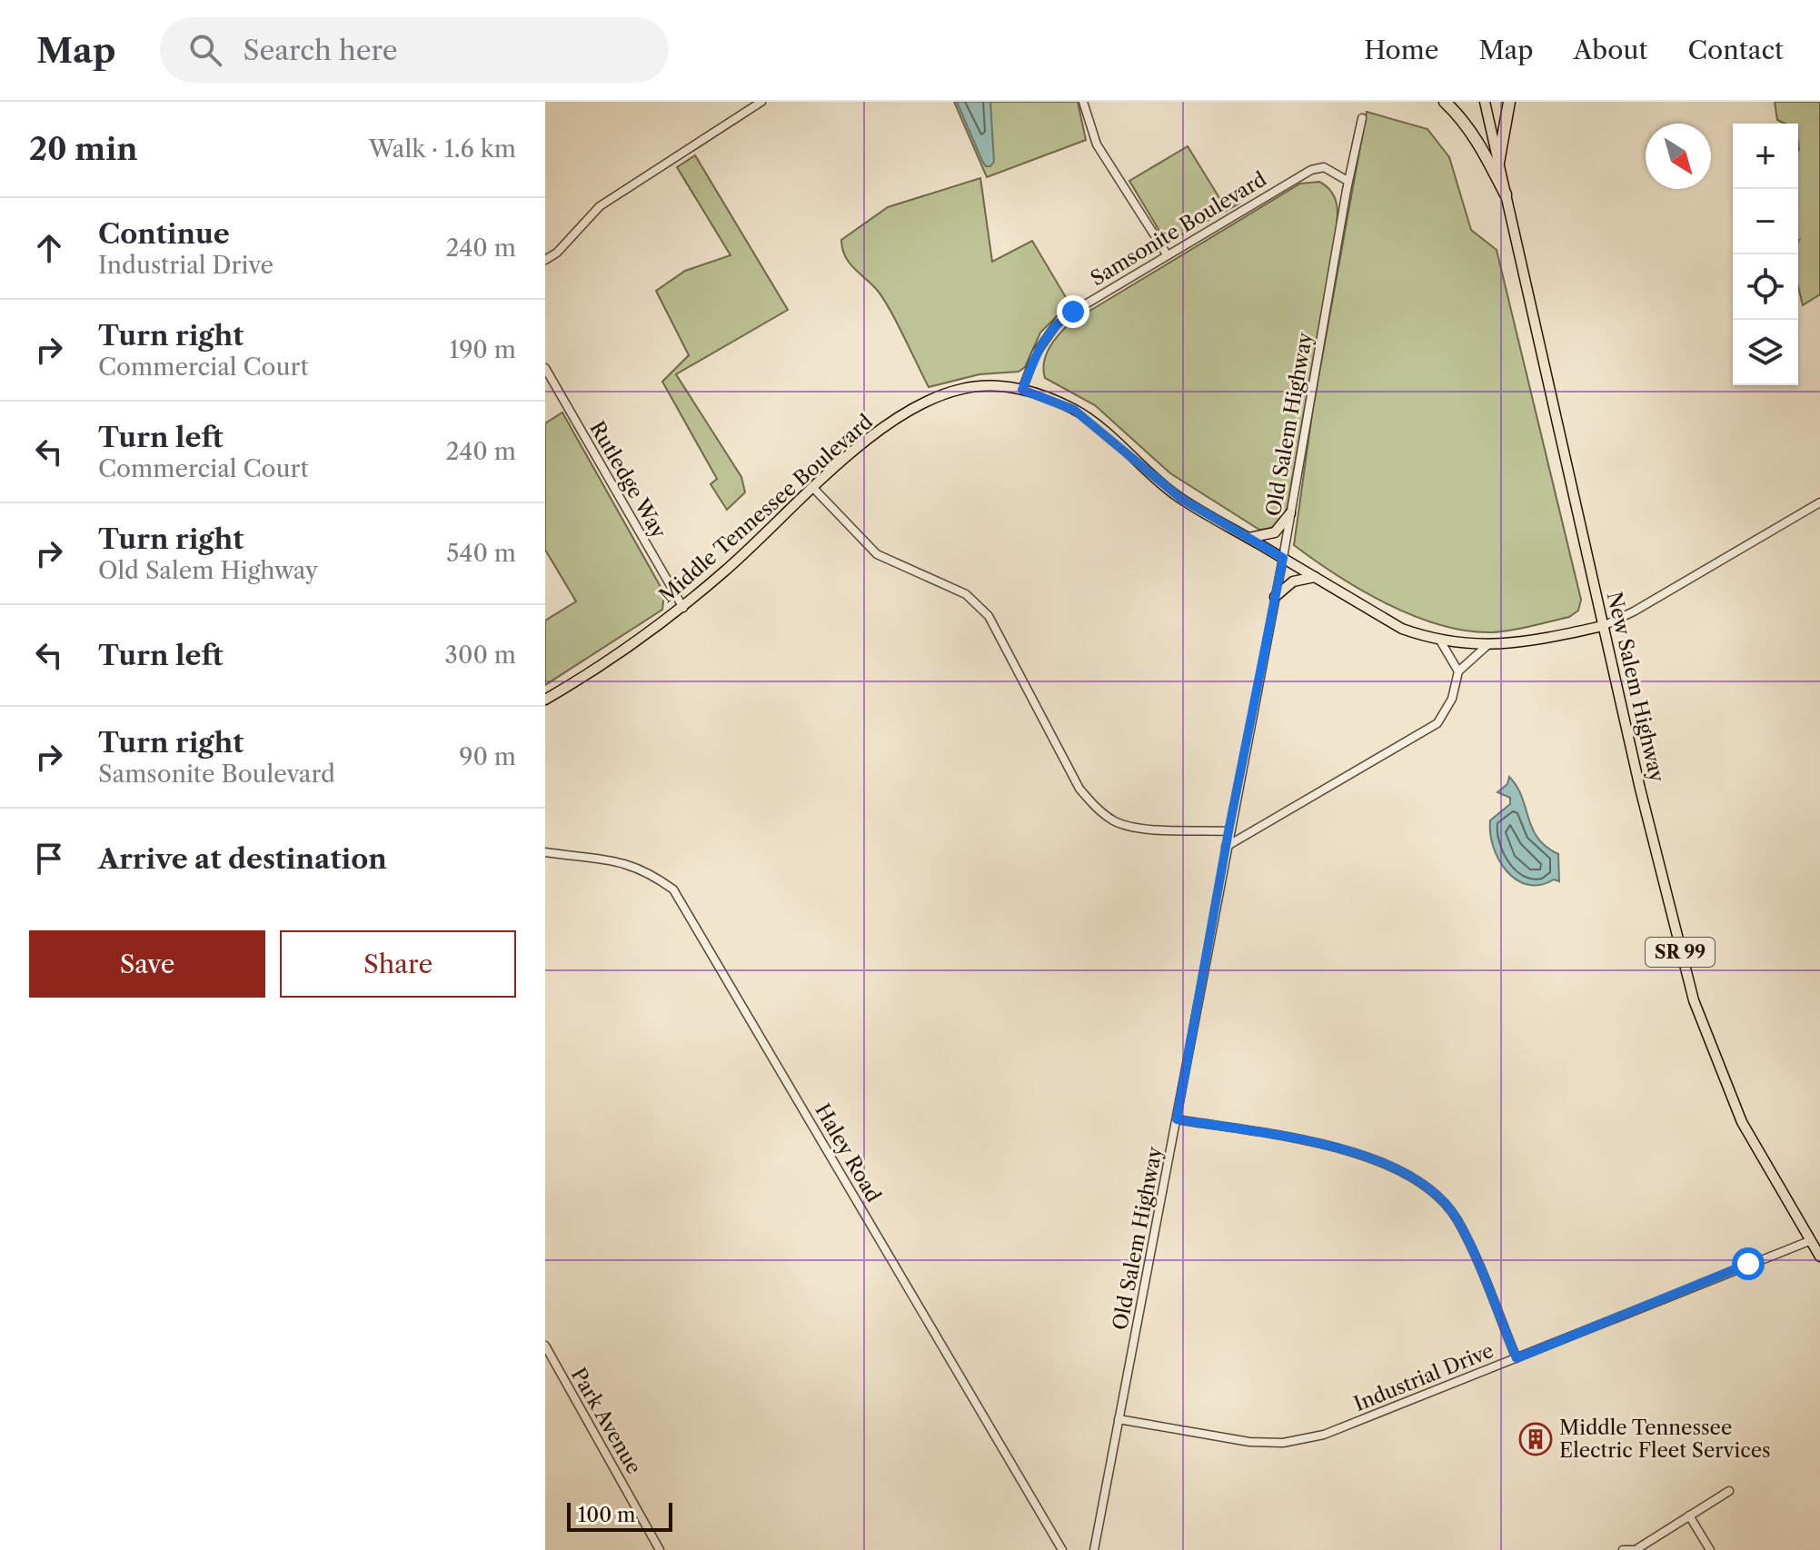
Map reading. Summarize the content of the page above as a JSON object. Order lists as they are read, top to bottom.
{
  "streets": {
    "main road": ["Middle Tennessee Boulevard", "New Salem Highway", "SR 99"],
    "street": [
      "Samsonite Boulevard",
      "Old Salem Highway",
      "Rutledge Way",
      "Haley Road",
      "Industrial Drive",
      "Park Avenue"
    ]
  },
  "crossings": [
    ["Samsonite Boulevard", "Old Salem Highway"],
    ["Samsonite Boulevard", "Middle Tennessee Boulevard"],
    ["Old Salem Highway", "Middle Tennessee Boulevard"],
    ["Old Salem Highway", "Industrial Drive"],
    ["Rutledge Way", "Middle Tennessee Boulevard"],
    ["Middle Tennessee Boulevard", "New Salem Highway"],
    ["New Salem Highway", "Industrial Drive"]
  ],
  "places": {
    "building": ["Middle Tennessee Electric Fleet Services"]
  },
  "scale_bar": "100 m",
  "north": "bottom right",
  "page": {
    "header": "Map",
    "search": "Search here",
    "nav": [
      "Home",
      "Map",
      "About",
      "Contact"
    ],
    "heading": ["20 min", "Walk · 1.6 km"],
    "map_buttons": ["+", "−"],
    "list": [
      ["Continue", "Industrial Drive", "240 m"],
      ["Turn right", "Commercial Court", "190 m"],
      ["Turn left", "Commercial Court", "240 m"],
      ["Turn right", "Old Salem Highway", "540 m"],
      ["Turn left", "300 m"],
      ["Turn right", "Samsonite Boulevard", "90 m"],
      "Arrive at destination"
    ],
    "buttons": ["Save", "Share"],
    "scale": "100 m"
  }
}
